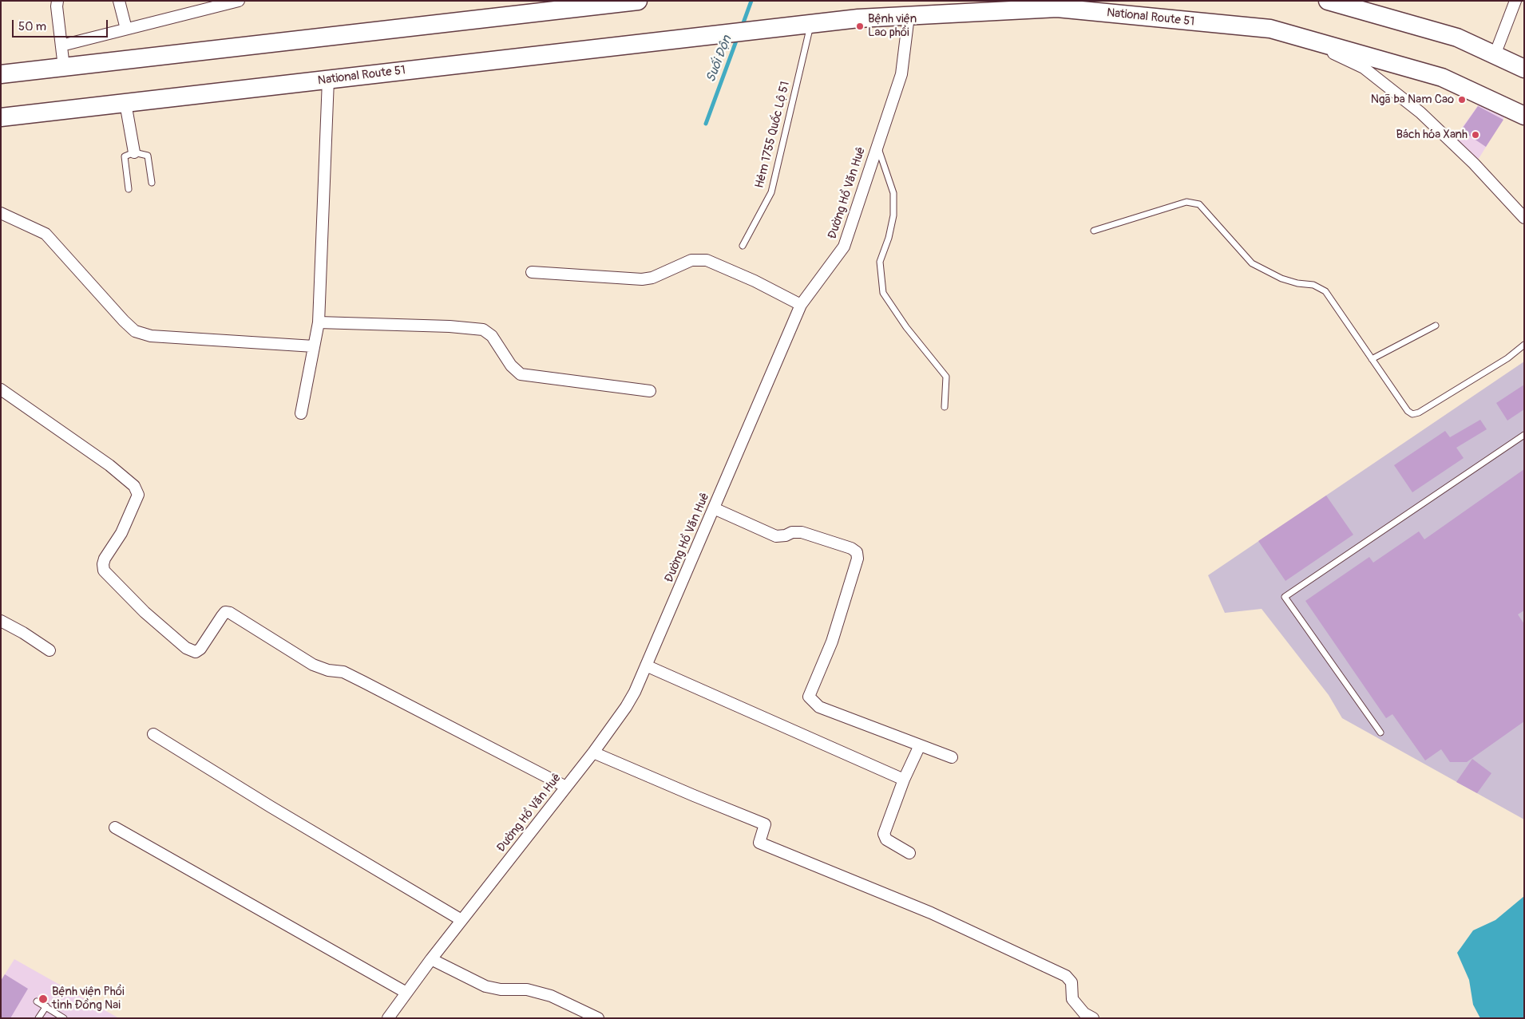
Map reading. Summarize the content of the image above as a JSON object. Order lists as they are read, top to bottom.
{
  "streets": {
    "highway": ["National Route 51"],
    "street": ["Đường Hồ Văn Huê"],
    "lane": ["Hẻm 1755 Quốc Lộ 51"]
  },
  "crossings": [
    ["National Route 51", "Hẻm 1755 Quốc Lộ 51"],
    ["National Route 51", "Đường Hồ Văn Huê"]
  ],
  "water": ["Suối Độn"],
  "places": [
    "Bệnh viện Lao phổi",
    "Ngã ba Nam Cao",
    "Bách hóa Xanh",
    "Bệnh viện Phổi tỉnh Đồng Nai"
  ],
  "scale_bar": "50 m"
}
